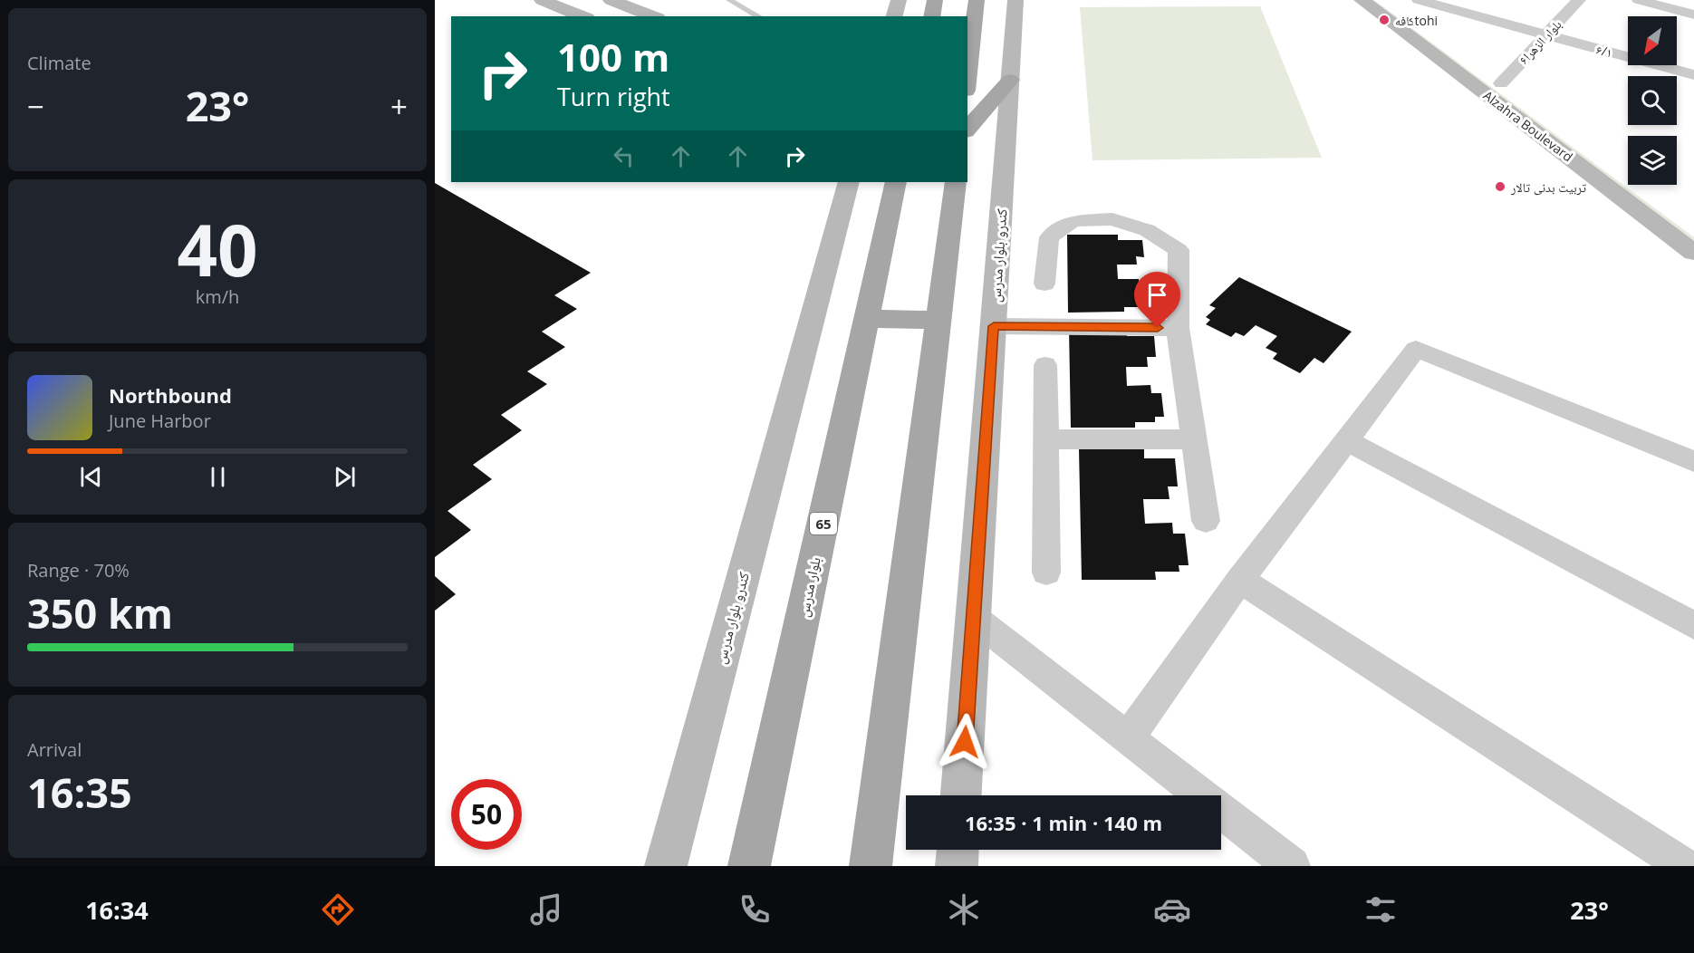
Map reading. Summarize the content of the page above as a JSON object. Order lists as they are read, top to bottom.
{
  "streets": {
    "main road": [
      "Alzahra Boulevard",
      "کندرو بلوار مدرس",
      "65",
      "بلوار مدرس"
    ],
    "street": ["بلوار الزهرا۶", "۶/۱"]
  },
  "crossings": [
    ["بلوار الزهرا۶", "۶/۱"],
    ["بلوار الزهرا۶", "Alzahra Boulevard"]
  ],
  "places": ["کافهtohi", "تربیت بدنی تالار"],
  "north": "bottom left",
  "page": {
    "tile": [
      "Climate",
      ["40", "km/h"],
      ["Range · 70%", "350 km"],
      ["Arrival", "16:35"]
    ],
    "turn": ["100 m", "Turn right"],
    "heat": ["−", "23°", "+"],
    "song": ["Northbound", "June Harbor"],
    "limit": "50",
    "trip": "16:35 · 1 min · 140 m",
    "tabs": ["16:34", "23°"]
  }
}
